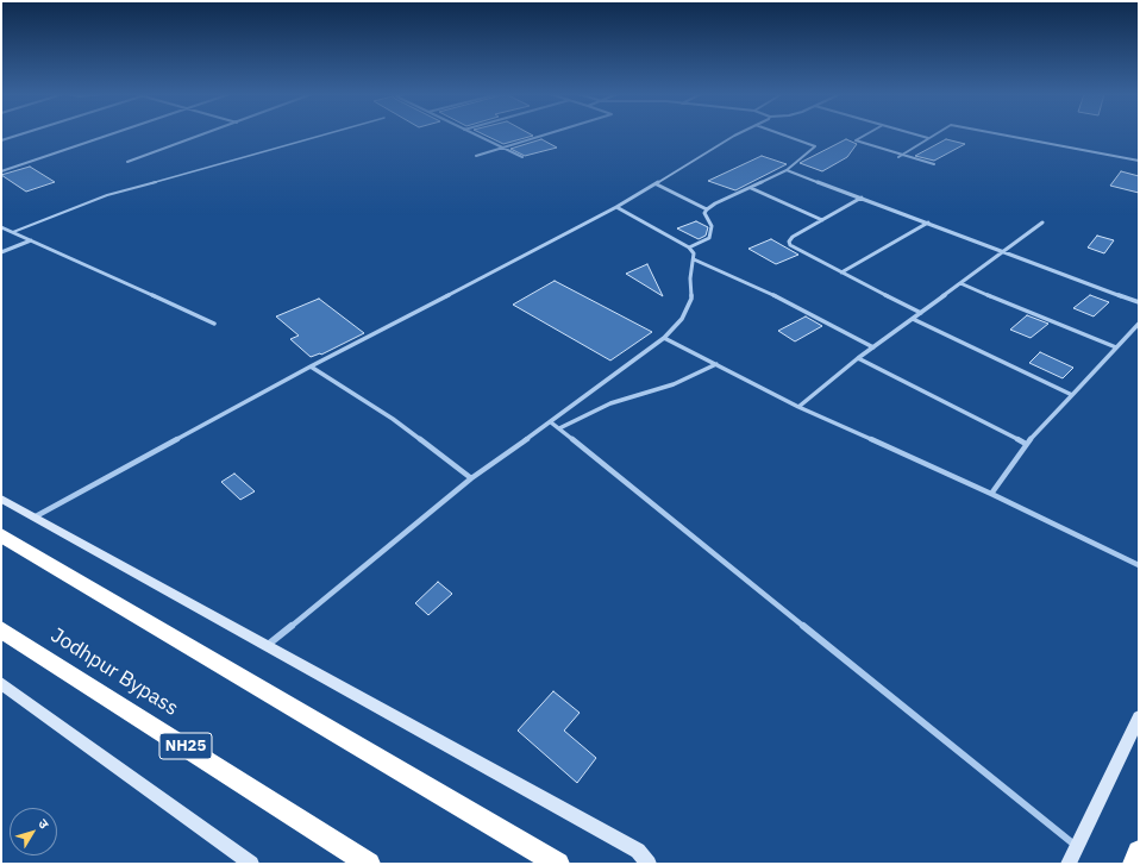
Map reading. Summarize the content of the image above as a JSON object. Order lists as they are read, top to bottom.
{
  "streets": {
    "highway": ["Jodhpur Bypass", "NH25"]
  },
  "north": "top right"
}
